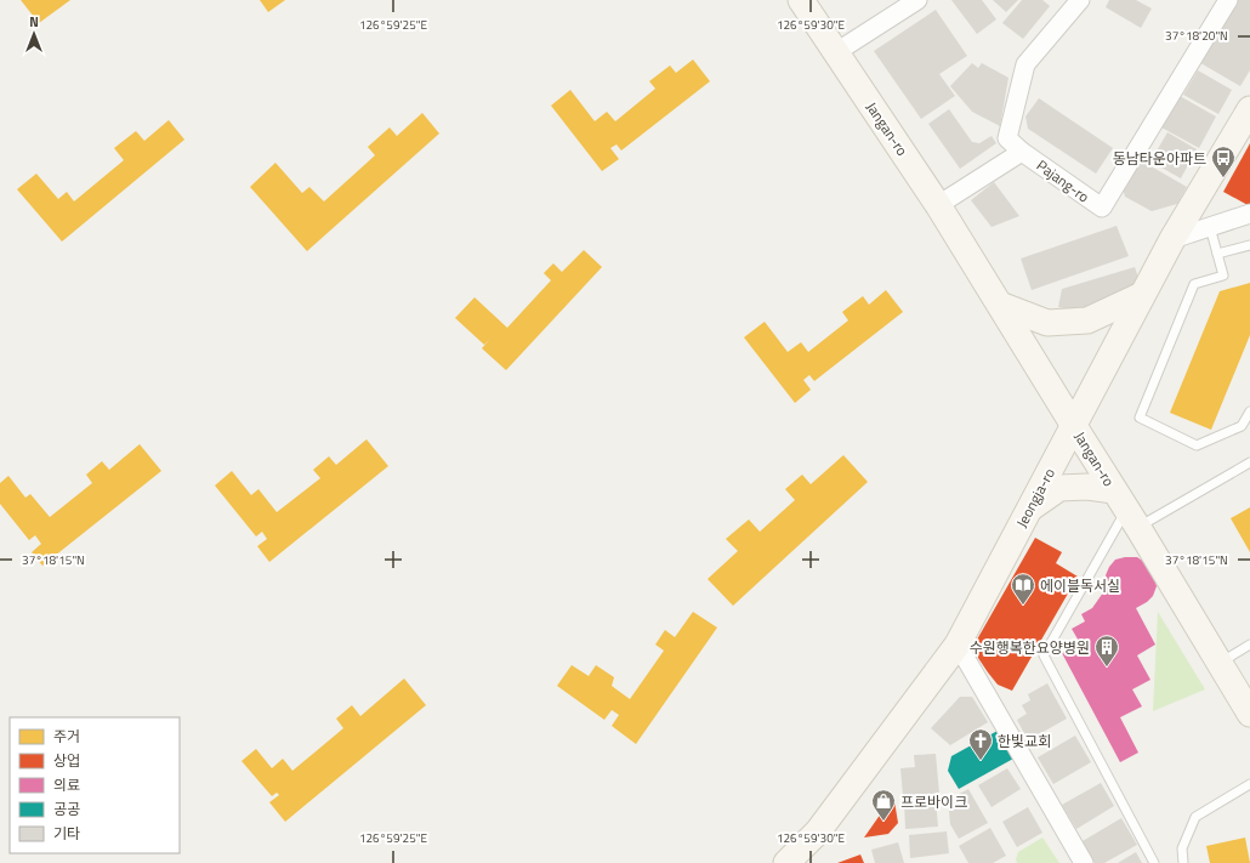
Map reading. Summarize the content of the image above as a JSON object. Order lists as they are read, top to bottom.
{
  "streets": {
    "street": ["Jangan-ro", "Pajang-ro", "Jeongja-ro"]
  },
  "crossings": [
    ["Jangan-ro", "Jeongja-ro"]
  ],
  "places": {
    "bus stop": ["동남타운아파트"],
    "library": ["에이블독서실"],
    "building": ["수원행복한요양병원"],
    "church": ["한빛교회"],
    "shop": ["프로바이크"]
  },
  "legend": [
    "주거",
    "상업",
    "의료",
    "공공",
    "기타"
  ],
  "north": "top",
  "coordinates": [
    "126°59'25\"E",
    "126°59'30\"E",
    "37°18'20\"N",
    "37°18'15\"N"
  ]
}
